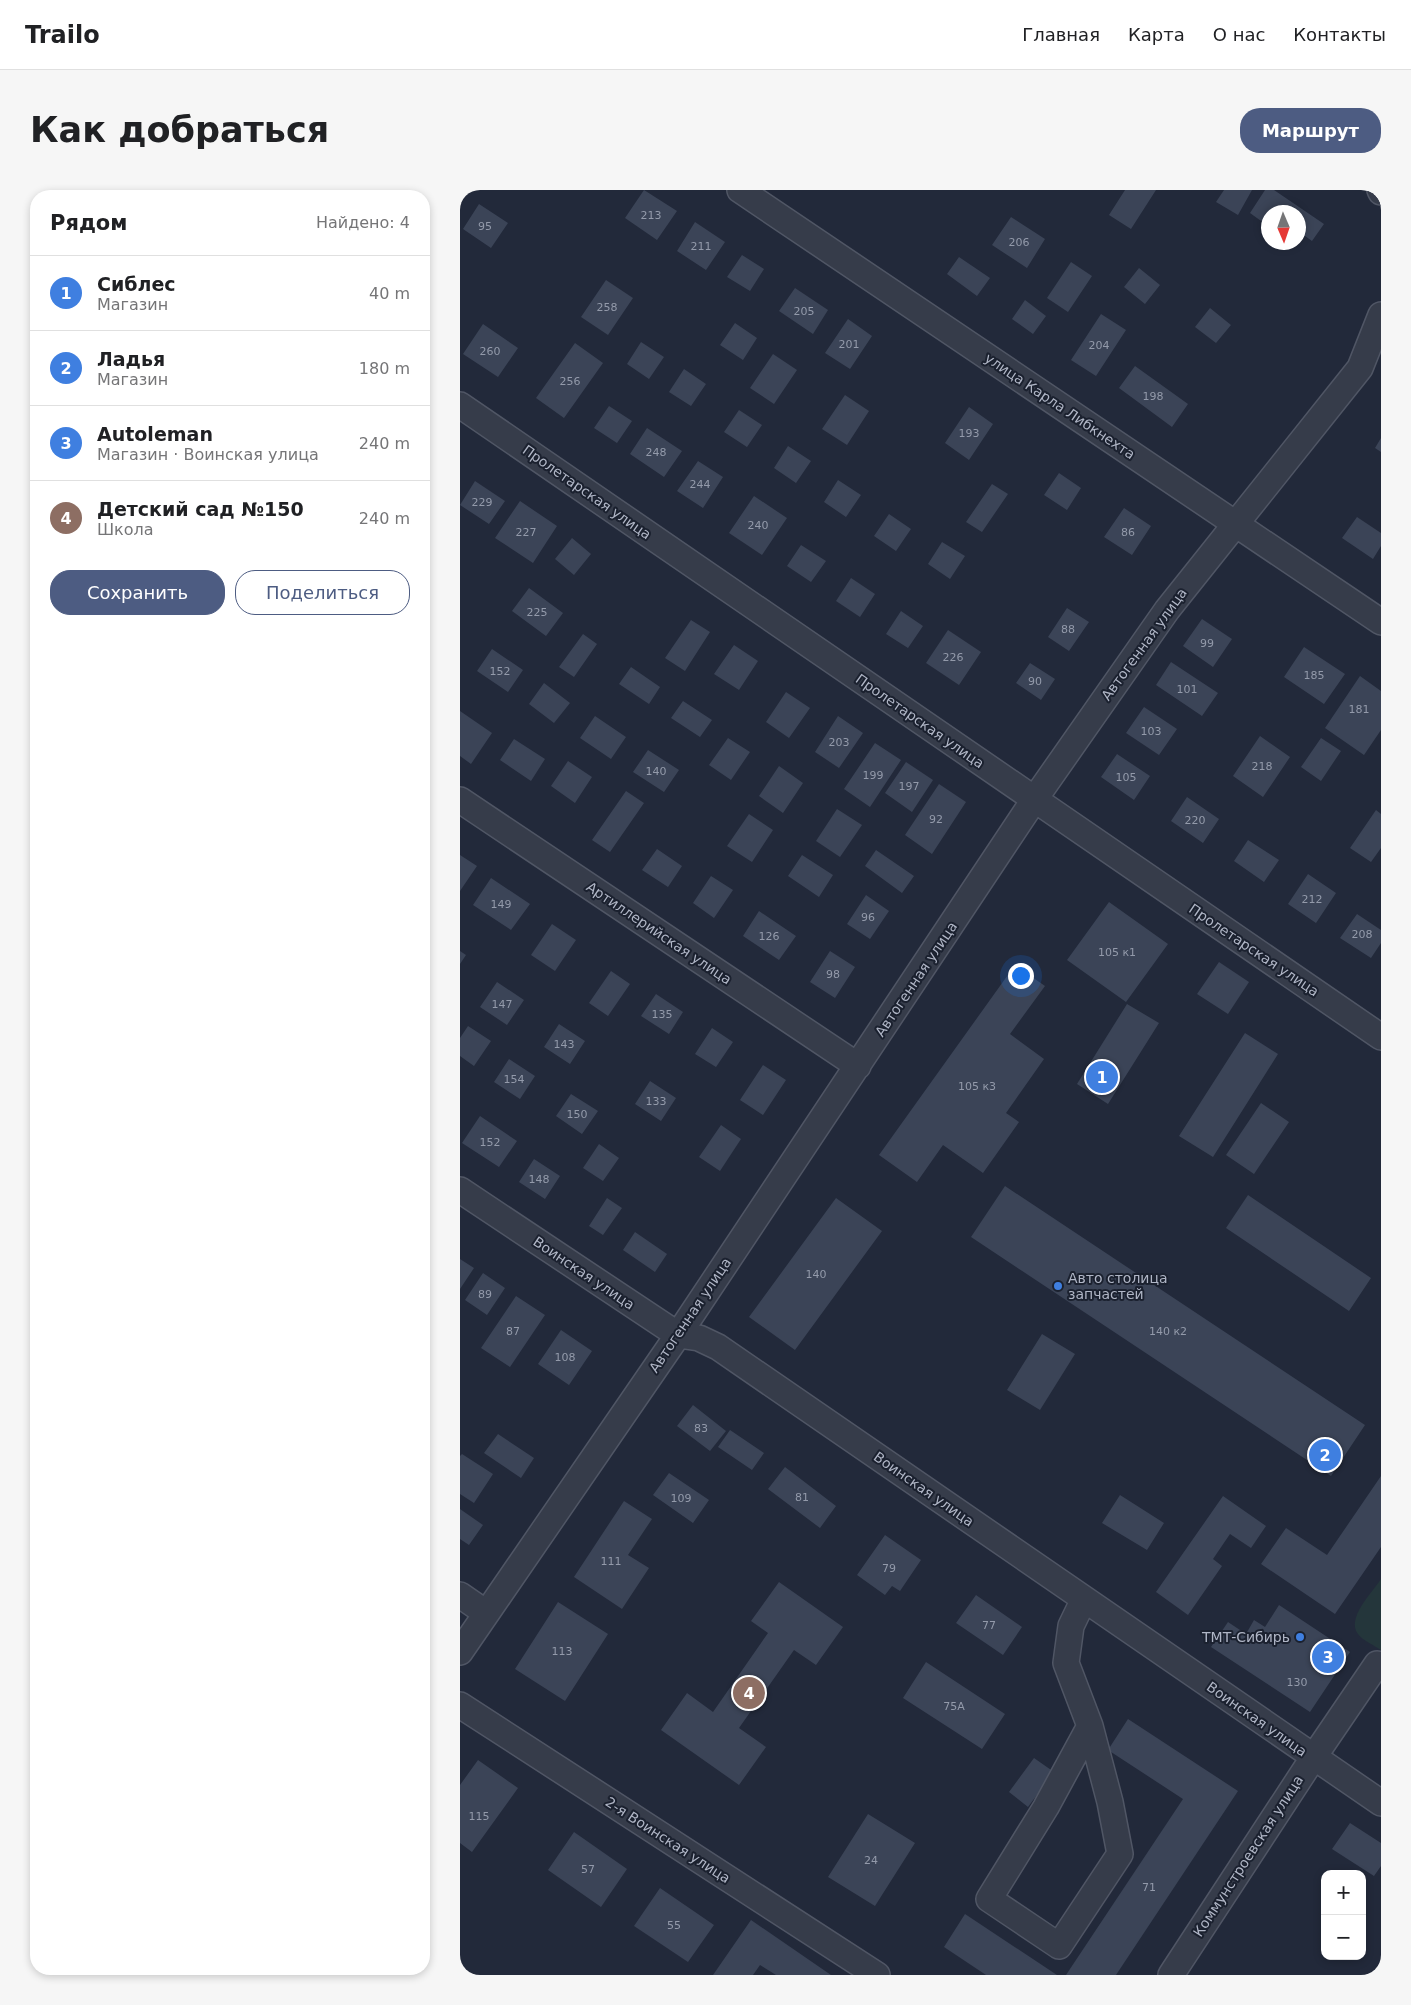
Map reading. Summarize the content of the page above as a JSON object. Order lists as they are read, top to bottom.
{
  "streets": {
    "street": [
      "улица Карла Либкнехта",
      "Пролетарская улица",
      "Автогенная улица",
      "Артиллерийская улица",
      "Воинская улица",
      "2-я Воинская улица",
      "Коммунстроевская улица"
    ]
  },
  "crossings": [
    ["улица Карла Либкнехта", "Автогенная улица"],
    ["Пролетарская улица", "Автогенная улица"],
    ["Автогенная улица", "Артиллерийская улица"],
    ["Автогенная улица", "Воинская улица"],
    ["Воинская улица", "Коммунстроевская улица"]
  ],
  "places": ["Авто столица запчастей", "ТМТ-Сибирь"],
  "house_numbers": [
    "213",
    "95",
    "206",
    "211",
    "258",
    "205",
    "201",
    "204",
    "260",
    "256",
    "198",
    "193",
    "248",
    "244",
    "229",
    "240",
    "227",
    "86",
    "225",
    "88",
    "99",
    "226",
    "152",
    "185",
    "90",
    "101",
    "181",
    "103",
    "203",
    "218",
    "140",
    "199",
    "105",
    "197",
    "92",
    "220",
    "212",
    "149",
    "96",
    "208",
    "126",
    "105 к1",
    "98",
    "147",
    "135",
    "143",
    "154",
    "105 к3",
    "133",
    "150",
    "152",
    "148",
    "140",
    "89",
    "87",
    "140 к2",
    "108",
    "83",
    "81",
    "109",
    "111",
    "79",
    "77",
    "113",
    "130",
    "75А",
    "115",
    "24",
    "57",
    "71",
    "55"
  ],
  "north": "bottom",
  "page": {
    "header": "Trailo",
    "nav": [
      "Главная",
      "Карта",
      "О нас",
      "Контакты"
    ],
    "buttons": [
      "Маршрут",
      ["Сохранить", "Поделиться"]
    ],
    "title": "Как добраться",
    "heading": ["Рядом", "Найдено: 4"],
    "list": [
      {
        "mark": "1",
        "name": "Сиблес",
        "note": "Магазин",
        "value": "40 m"
      },
      {
        "mark": "2",
        "name": "Ладья",
        "note": "Магазин",
        "value": "180 m"
      },
      {
        "mark": "3",
        "name": "Autoleman",
        "note": "Магазин · Воинская улица",
        "value": "240 m"
      },
      {
        "mark": "4",
        "name": "Детский сад №150",
        "note": "Школа",
        "value": "240 m"
      }
    ],
    "pins": [
      "1",
      "2",
      "3",
      "4"
    ],
    "map_buttons": ["+", "−"]
  }
}
